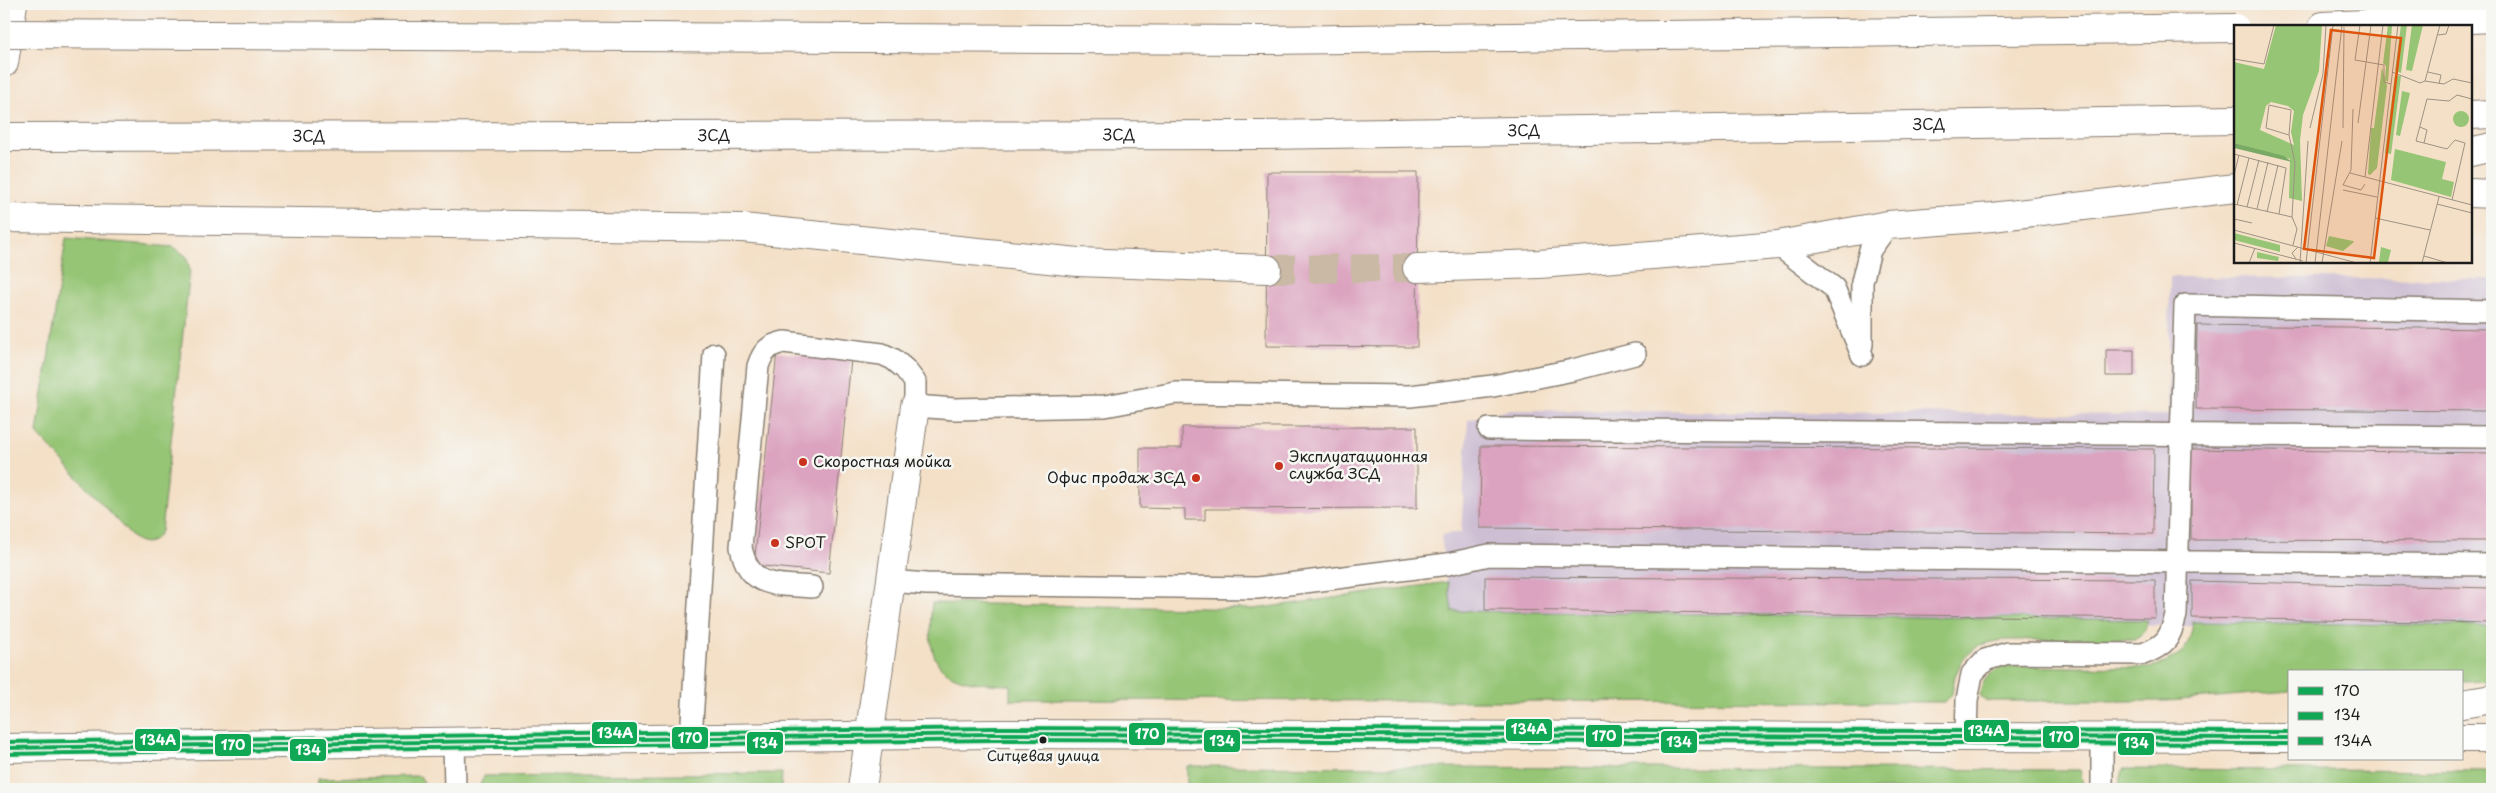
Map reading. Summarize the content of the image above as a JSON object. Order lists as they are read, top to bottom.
{
  "streets": {
    "main road": ["ЗСД"]
  },
  "places": [
    "Скоростная мойка",
    "Эксплуатационная служба ЗСД",
    "Офис продаж ЗСД",
    "SPOT",
    "Ситцевая улица"
  ],
  "lines": ["transit line 134А", "transit line 170", "transit line 134"],
  "legend": ["170", "134", "134А"]
}
